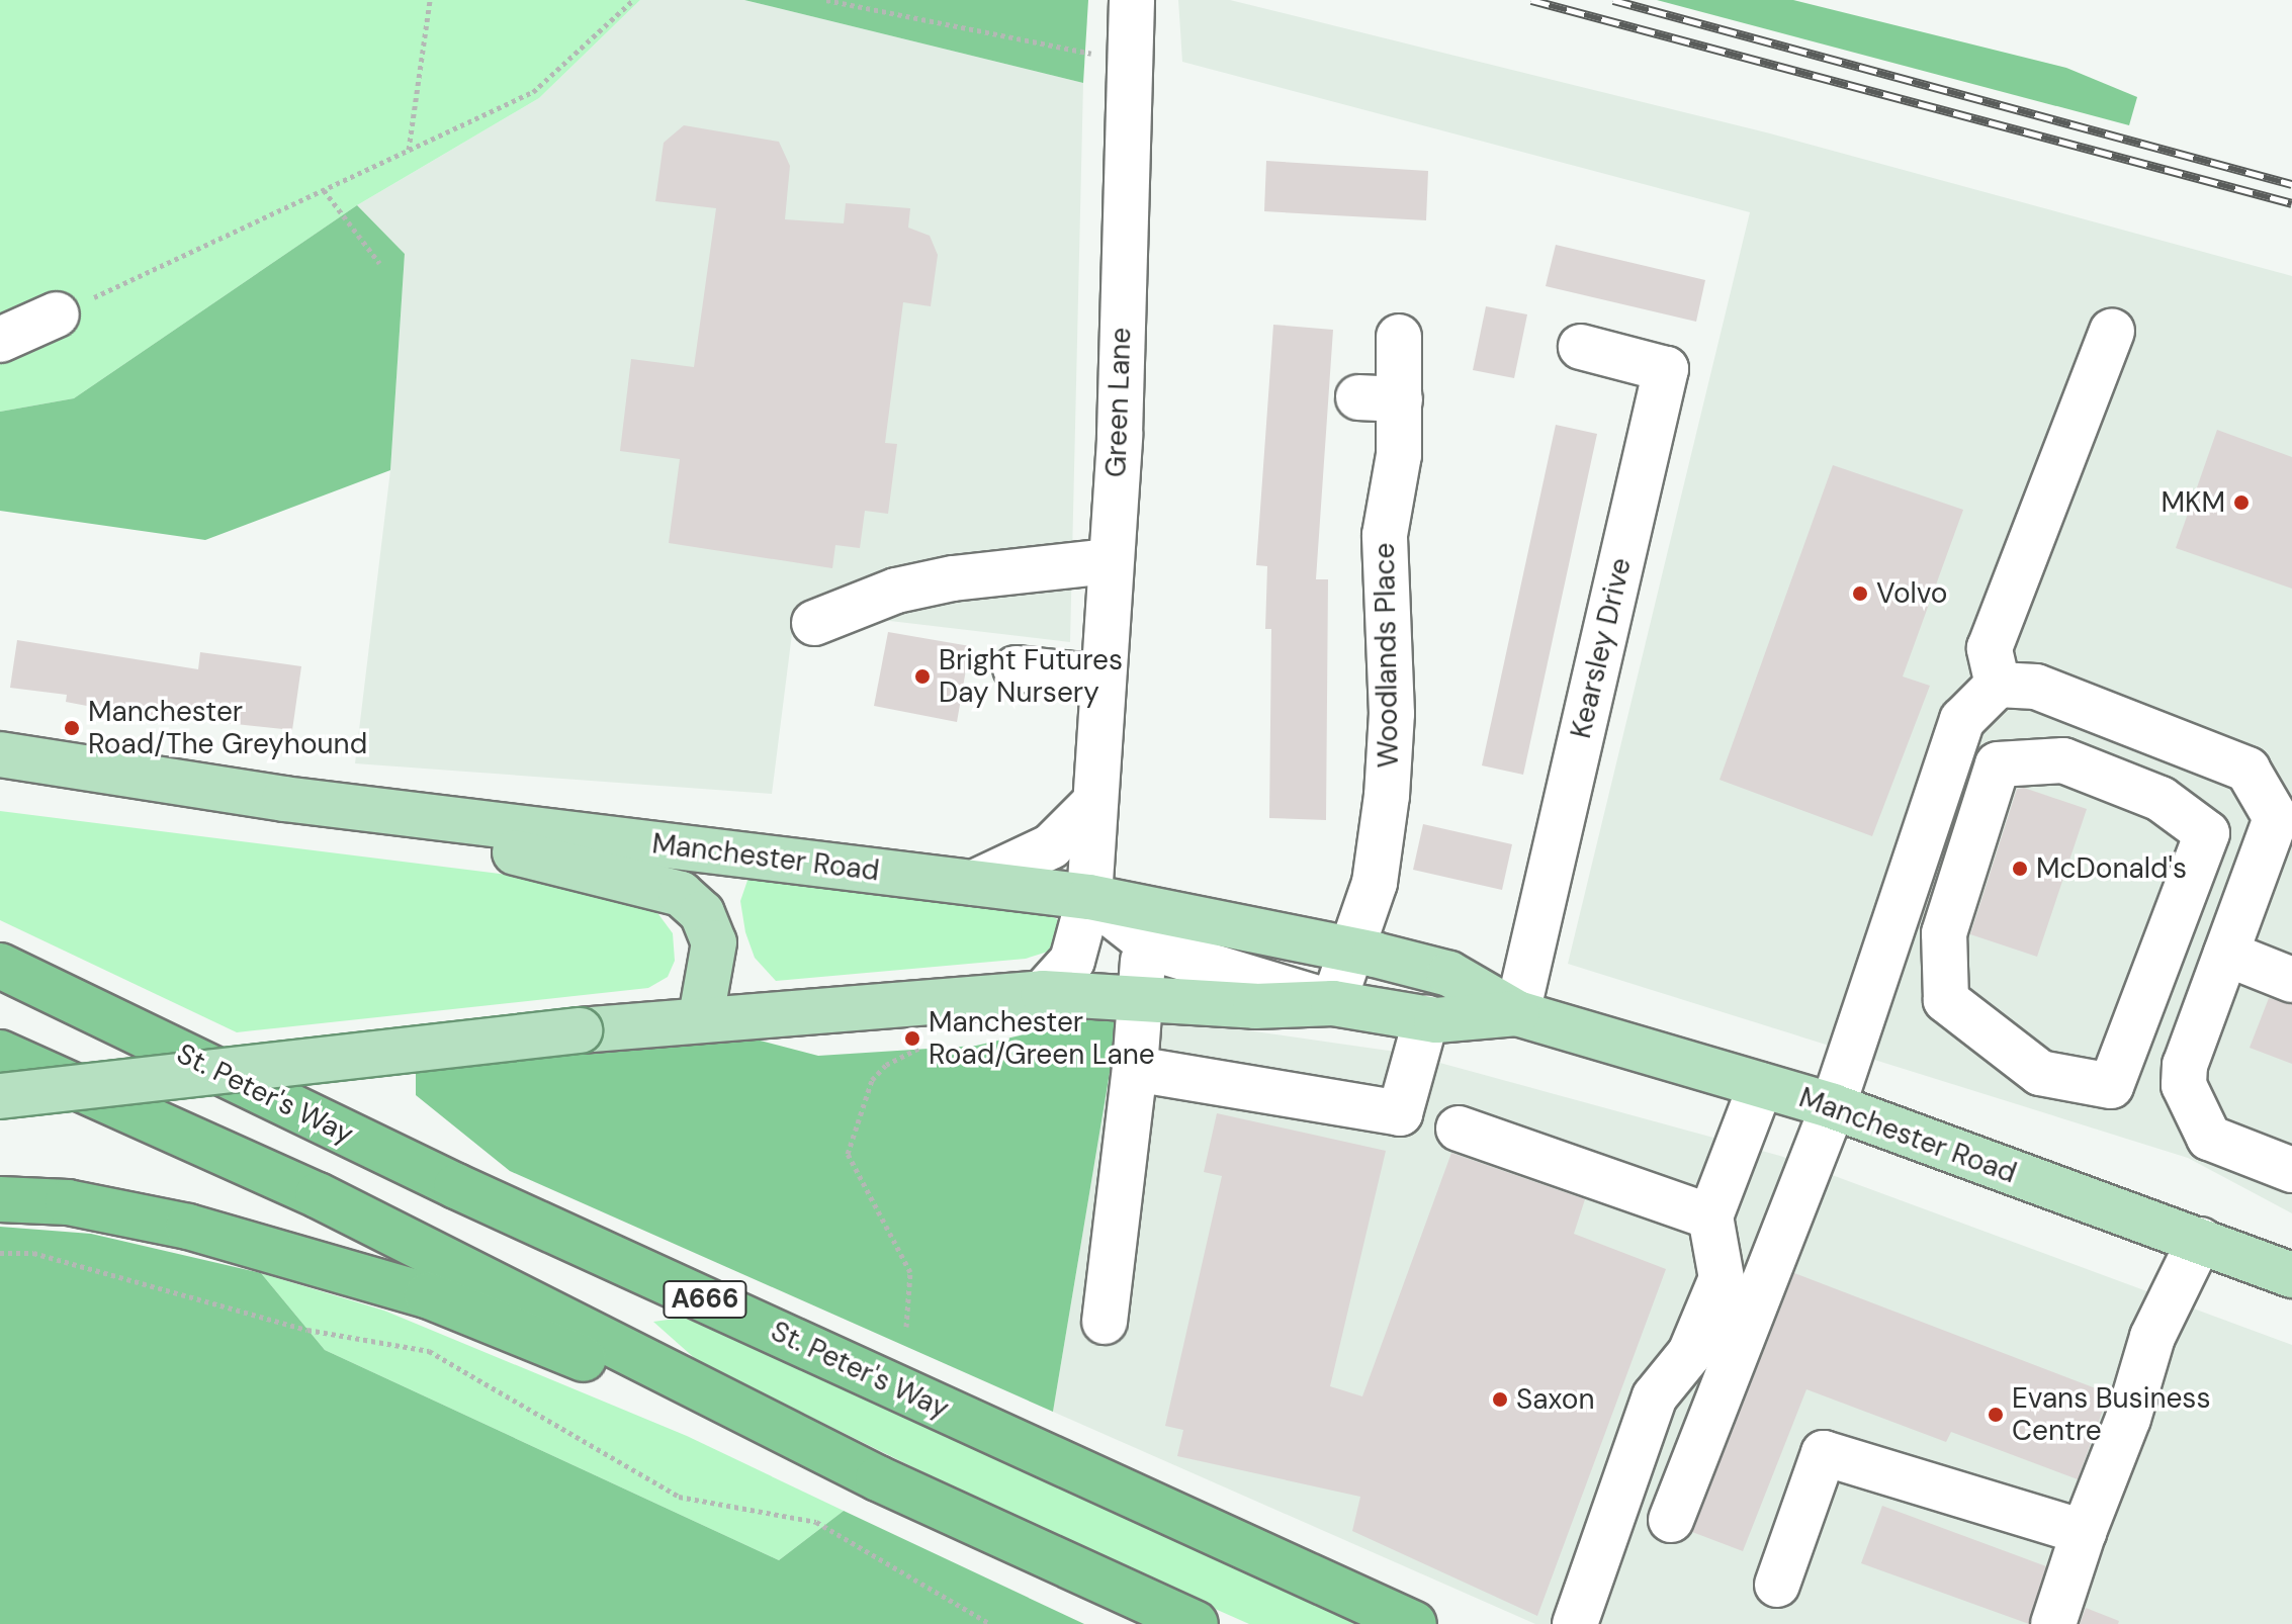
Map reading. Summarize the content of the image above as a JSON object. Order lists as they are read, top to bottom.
{
  "streets": {
    "highway": ["St. Peter's Way", "A666"],
    "main road": ["Manchester Road"],
    "street": ["Green Lane", "Kearsley Drive", "Woodlands Place"]
  },
  "crossings": [
    ["Green Lane", "Manchester Road"],
    ["Kearsley Drive", "Manchester Road"],
    ["Woodlands Place", "Manchester Road"]
  ],
  "places": [
    "MKM",
    "Volvo",
    "Bright Futures Day Nursery",
    "Manchester Road/The Greyhound",
    "McDonald's",
    "Manchester Road/Green Lane",
    "Saxon",
    "Evans Business Centre"
  ]
}
